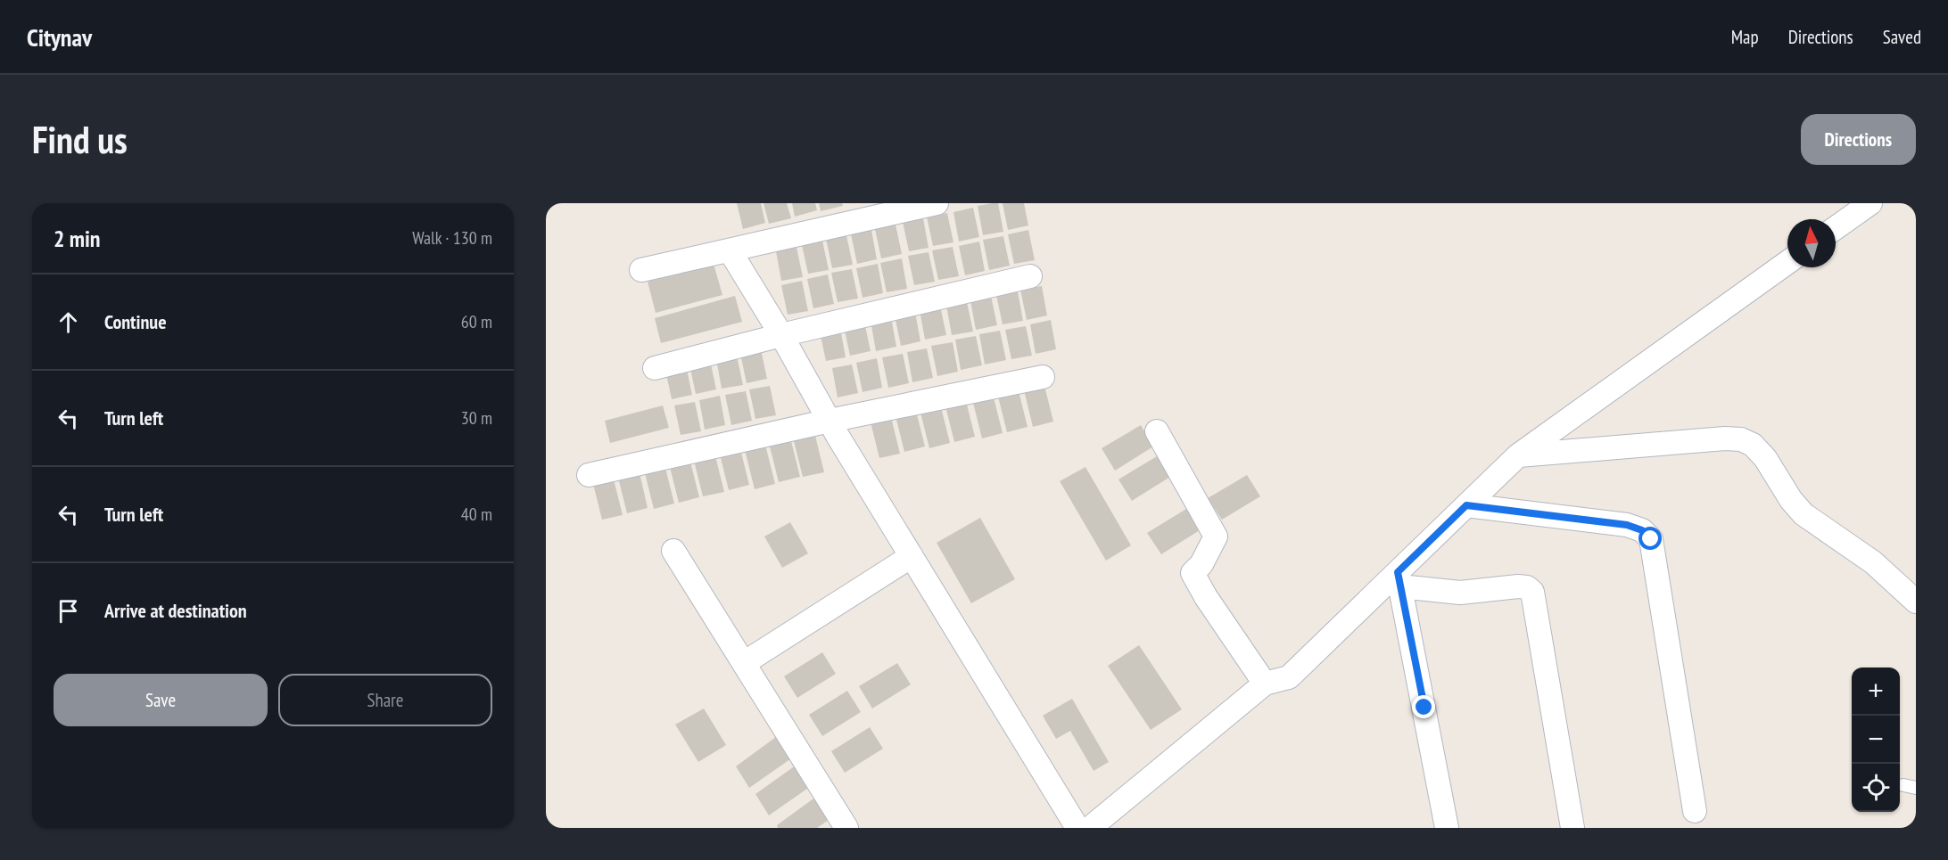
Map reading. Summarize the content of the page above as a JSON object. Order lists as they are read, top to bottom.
{
  "north": "top",
  "page": {
    "header": "Citynav",
    "nav": ["Map", "Directions", "Saved"],
    "buttons": [
      "Directions",
      ["Save", "Share"]
    ],
    "title": "Find us",
    "heading": ["2 min", "Walk · 130 m"],
    "list": [
      ["Continue", "60 m"],
      ["Turn left", "30 m"],
      ["Turn left", "40 m"],
      "Arrive at destination"
    ],
    "map_buttons": ["+", "−"]
  }
}
